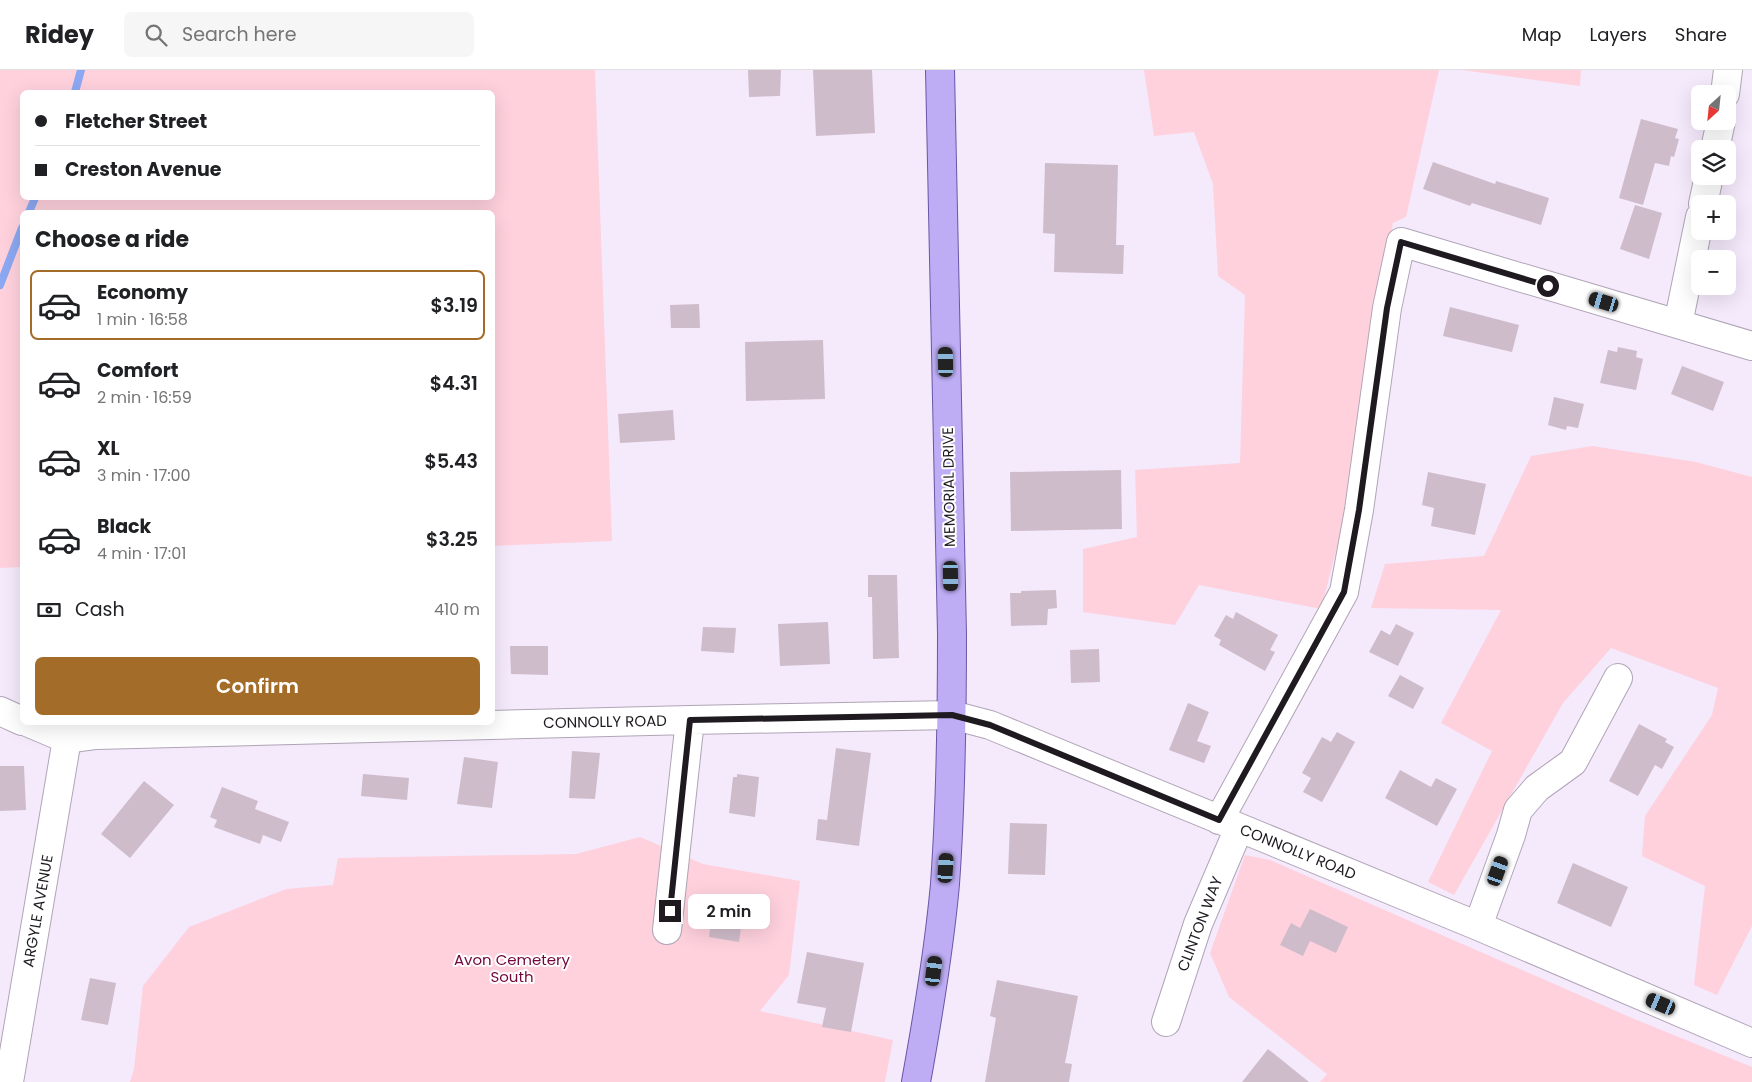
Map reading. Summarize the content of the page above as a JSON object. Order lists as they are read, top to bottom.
{
  "streets": {
    "main road": ["MEMORIAL DRIVE"],
    "street": ["CONNOLLY ROAD", "ARGYLE AVENUE", "CLINTON WAY"]
  },
  "crossings": [
    ["MEMORIAL DRIVE", "CONNOLLY ROAD"],
    ["CONNOLLY ROAD", "ARGYLE AVENUE"],
    ["CONNOLLY ROAD", "CLINTON WAY"]
  ],
  "parks": ["Avon Cemetery South"],
  "north": "bottom left",
  "page": {
    "header": "Ridey",
    "search": "Search here",
    "nav": ["Map", "Layers", "Share"],
    "map_buttons": ["+", "−"],
    "banner": ["Fletcher Street", "Creston Avenue"],
    "heading": "Choose a ride",
    "list": [
      {
        "name": "Economy",
        "note": "1 min · 16:58",
        "value": "$3.19"
      },
      {
        "name": "Comfort",
        "note": "2 min · 16:59",
        "value": "$4.31"
      },
      {
        "name": "XL",
        "note": "3 min · 17:00",
        "value": "$5.43"
      },
      {
        "name": "Black",
        "note": "4 min · 17:01",
        "value": "$3.25"
      }
    ],
    "pay": ["Cash", "410 m"],
    "buttons": "Confirm",
    "bubble": "2 min"
  }
}
